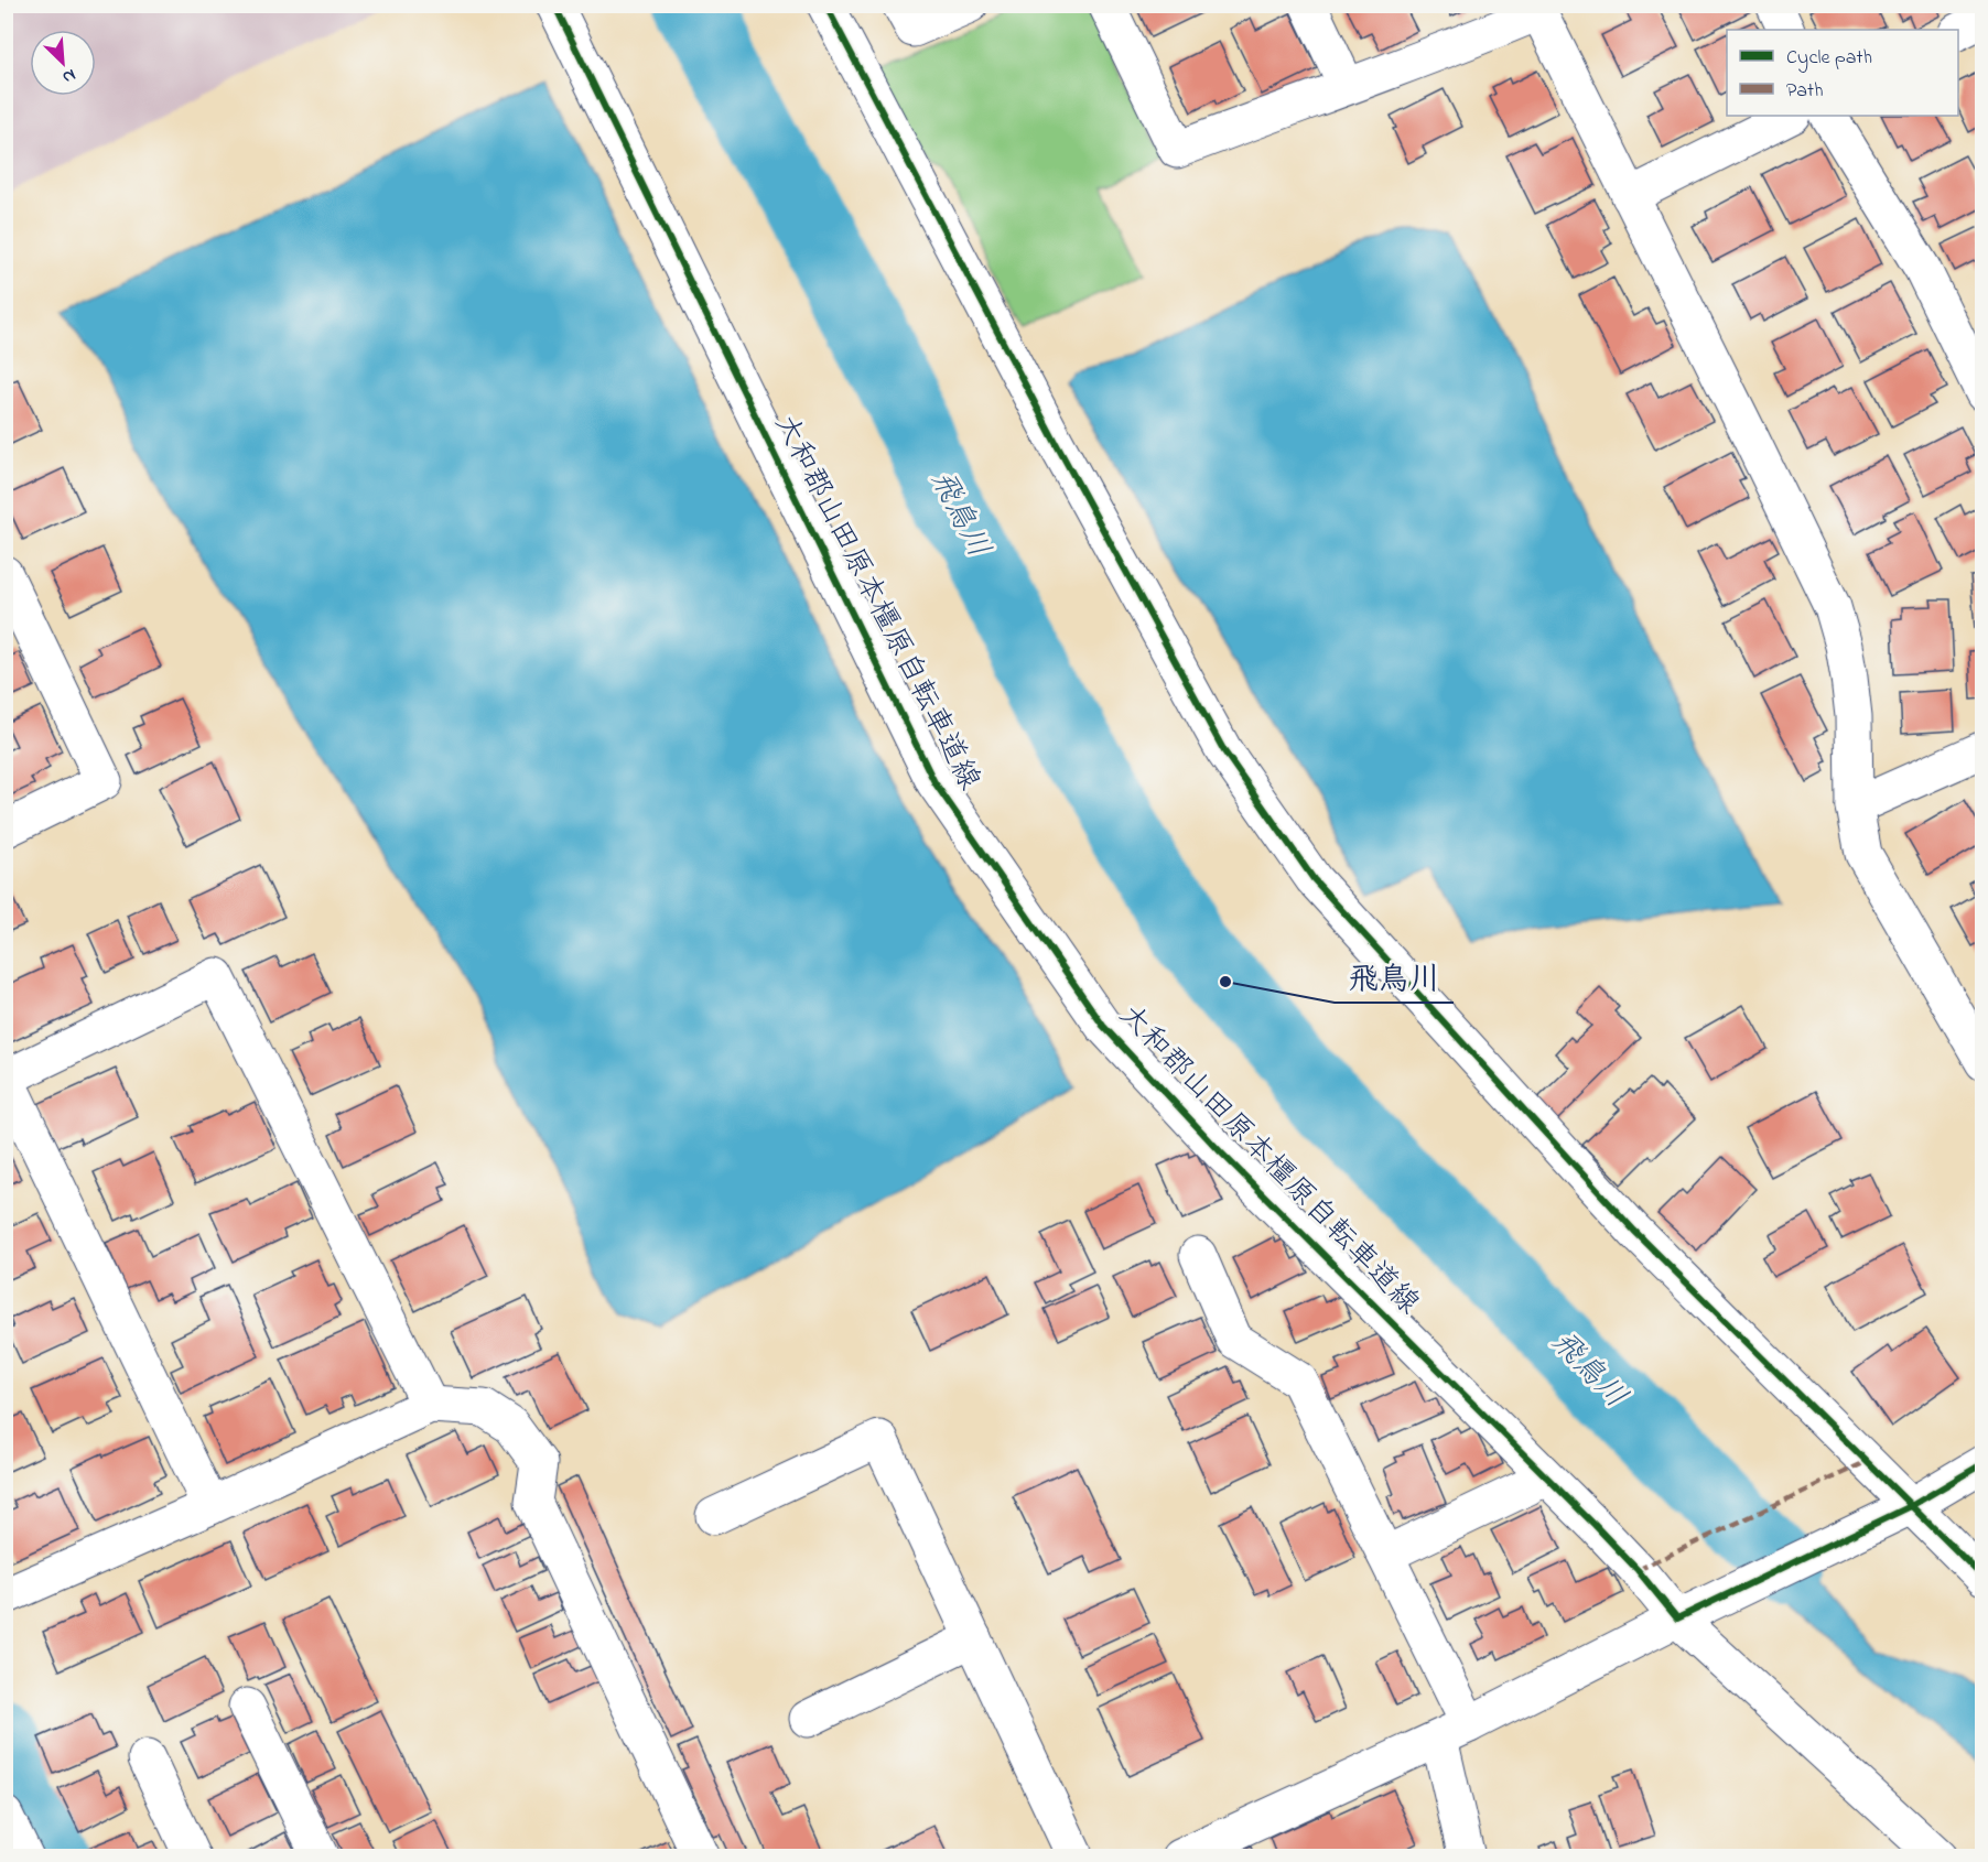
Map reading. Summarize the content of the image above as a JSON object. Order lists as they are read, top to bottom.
{
  "streets": {
    "street": ["大和郡山田原本橿原自転車道線"]
  },
  "water": ["飛鳥川"],
  "places": ["飛鳥川"],
  "legend": ["Cycle path", "Path"],
  "north": "bottom right"
}
